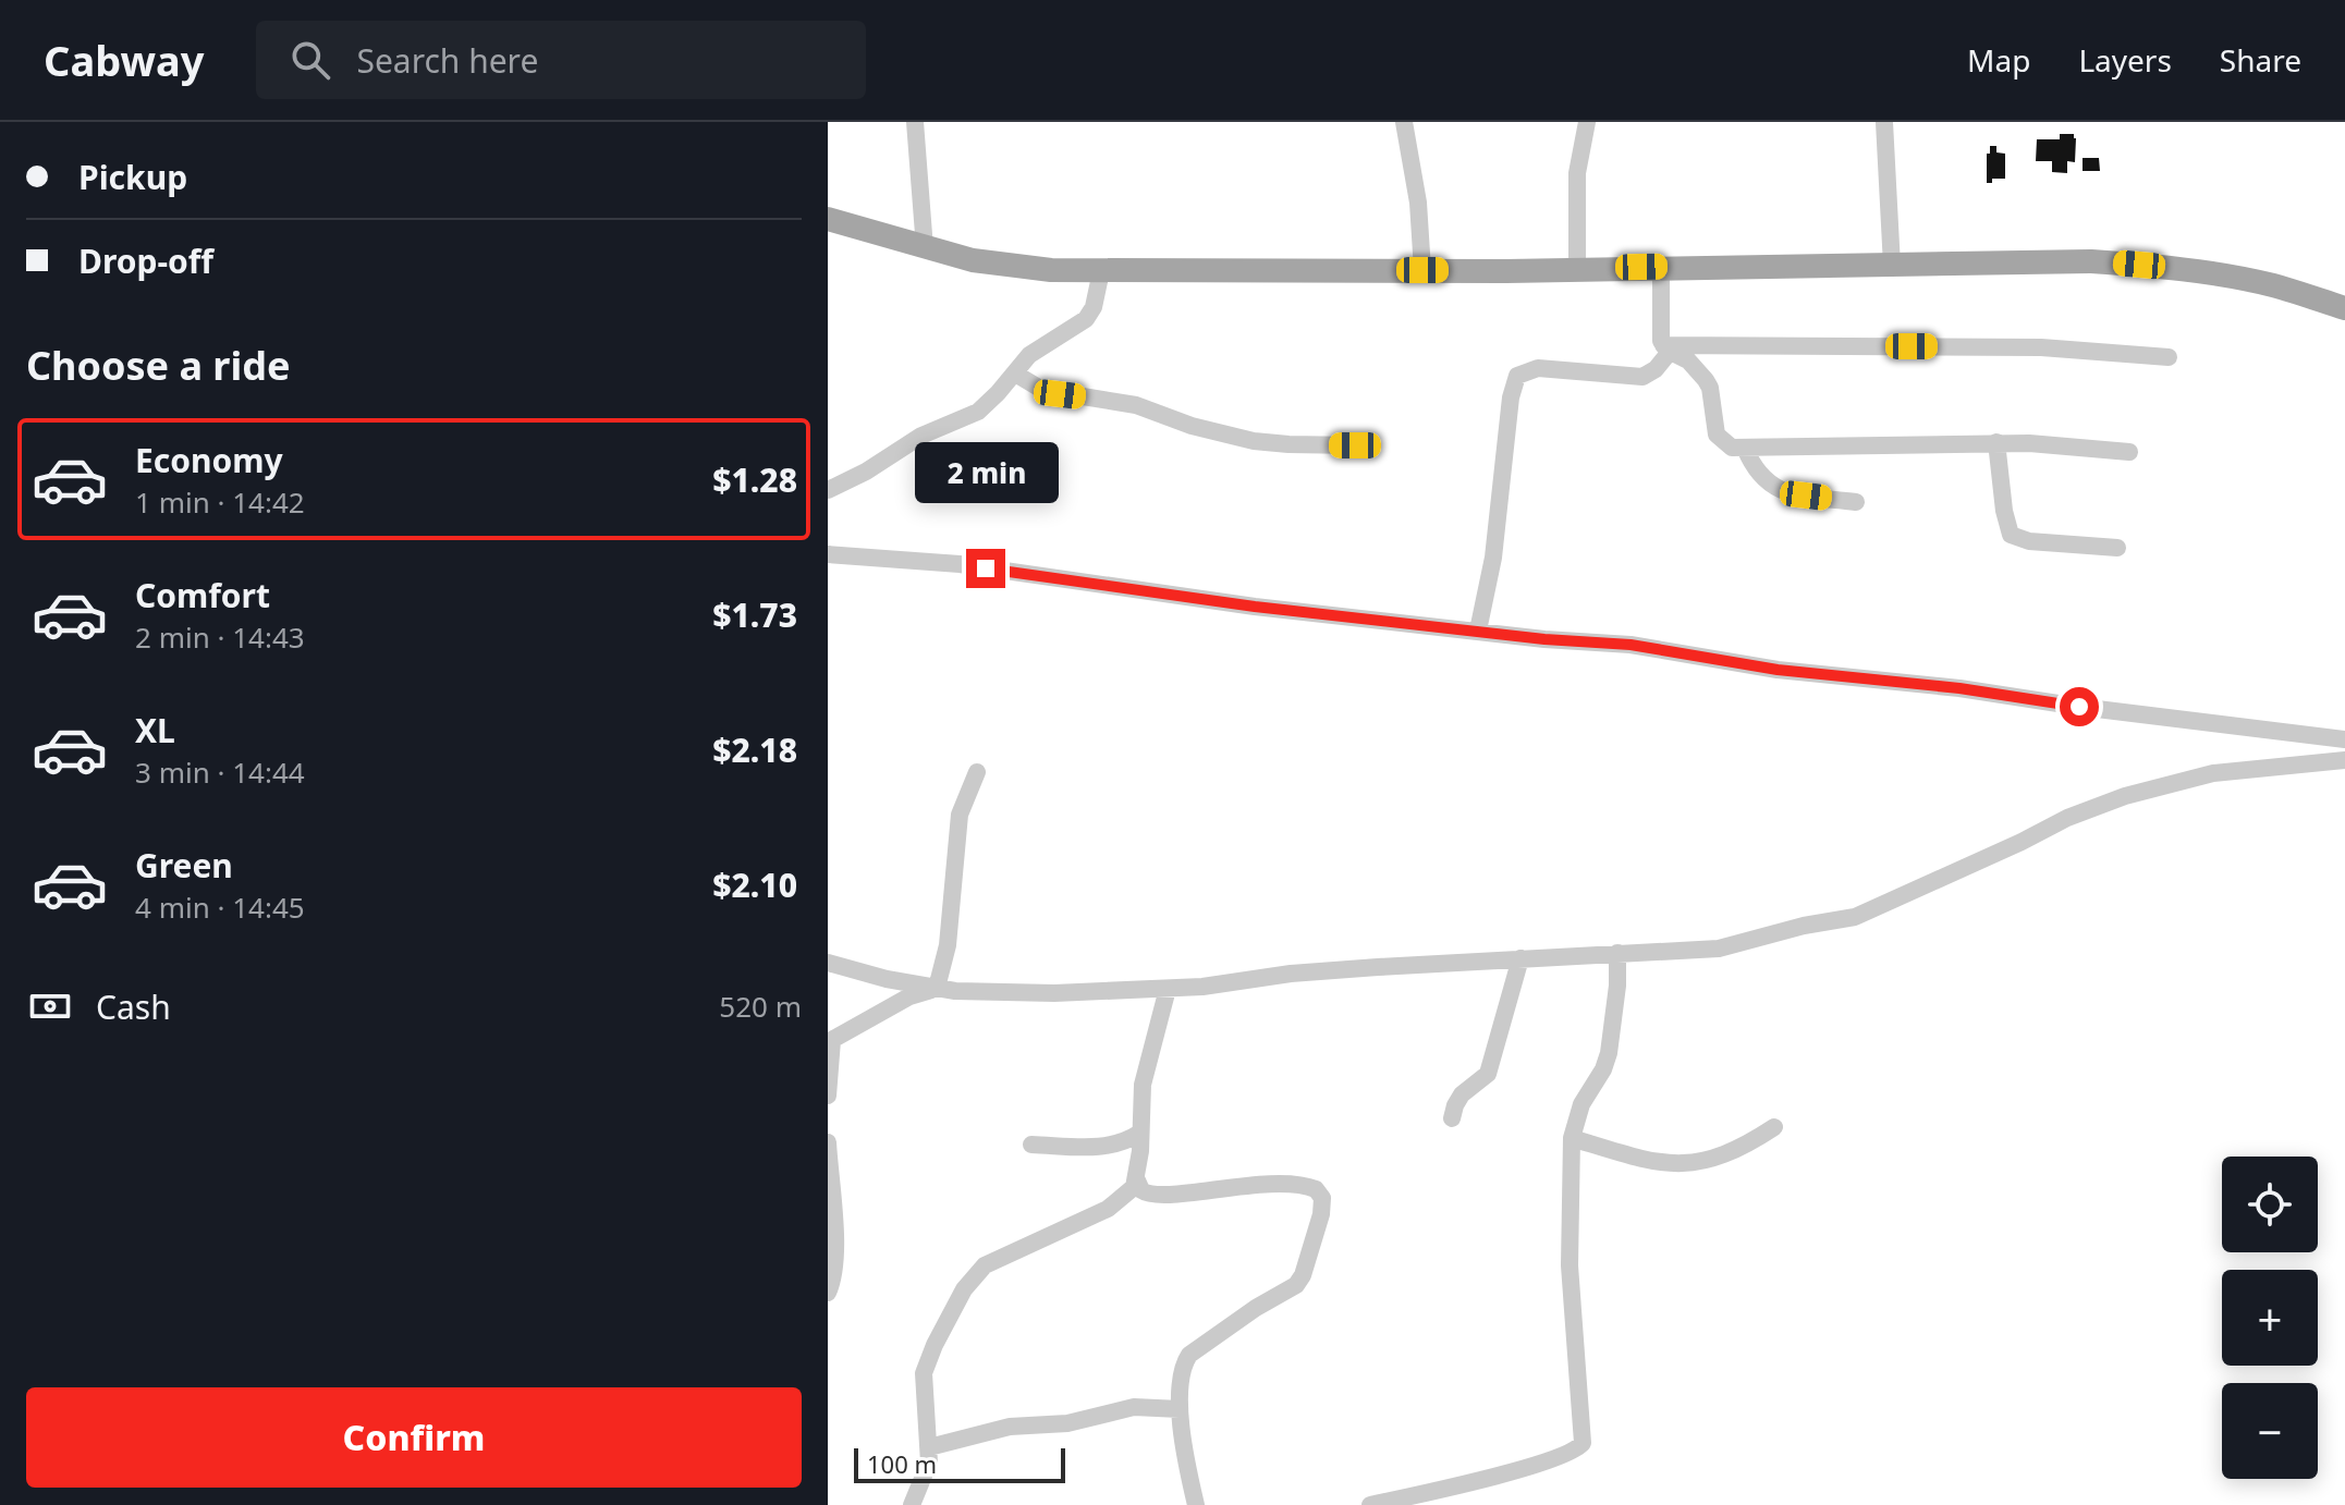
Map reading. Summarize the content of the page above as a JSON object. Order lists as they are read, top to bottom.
{
  "scale_bar": "100 m",
  "page": {
    "header": "Cabway",
    "search": "Search here",
    "nav": ["Map", "Layers", "Share"],
    "banner": ["Pickup", "Drop-off"],
    "heading": "Choose a ride",
    "list": [
      {
        "name": "Economy",
        "note": "1 min · 14:42",
        "value": "$1.28"
      },
      {
        "name": "Comfort",
        "note": "2 min · 14:43",
        "value": "$1.73"
      },
      {
        "name": "XL",
        "note": "3 min · 14:44",
        "value": "$2.18"
      },
      {
        "name": "Green",
        "note": "4 min · 14:45",
        "value": "$2.10"
      }
    ],
    "bubble": "2 min",
    "pay": ["Cash", "520 m"],
    "map_buttons": ["+", "−"],
    "buttons": "Confirm",
    "scale": "100 m"
  }
}
